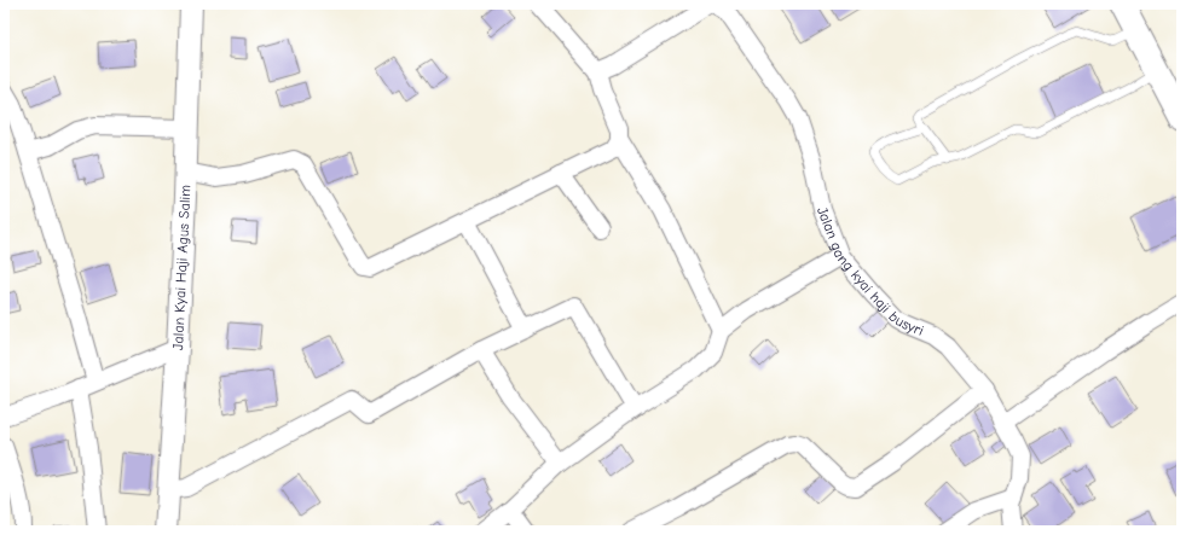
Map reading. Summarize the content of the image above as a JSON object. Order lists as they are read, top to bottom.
{
  "streets": {
    "street": ["Jalan gang kyai haji busyri", "Jalan Kyai Haji Agus Salim"]
  }
}
